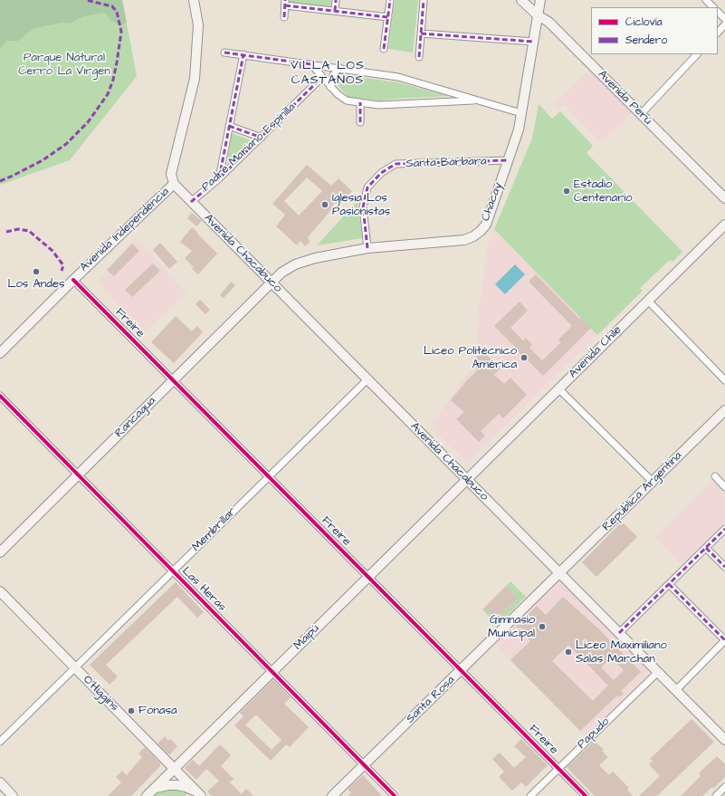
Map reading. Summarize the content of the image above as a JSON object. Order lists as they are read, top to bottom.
{
  "streets": {
    "main road": [
      "Avenida Perú",
      "Chacay",
      "Avenida Independencia",
      "Avenida Chacabuco",
      "Avenida Chile",
      "Rancagua",
      "República Argentina",
      "Maipú",
      "O'Higgins",
      "Santa Rosa"
    ],
    "street": [
      "Padre Mariano Espinilla",
      "Santa Bárbara",
      "Freire",
      "Membrillar",
      "Las Heras",
      "Papudo"
    ]
  },
  "crossings": [
    ["Avenida Perú", "Chacay"],
    ["Padre Mariano Espinilla", "Avenida Chacabuco"],
    ["Santa Bárbara", "Chacay"],
    ["Chacay", "Avenida Chacabuco"],
    ["Chacay", "Rancagua"],
    ["Avenida Independencia", "Avenida Chacabuco"],
    ["Avenida Independencia", "Freire"],
    ["Avenida Chacabuco", "Avenida Chile"],
    ["Avenida Chacabuco", "Rancagua"],
    ["Avenida Chacabuco", "República Argentina"],
    ["Avenida Chacabuco", "Membrillar"],
    ["Avenida Chacabuco", "Maipú"],
    ["Avenida Chacabuco", "Santa Rosa"],
    ["Avenida Chacabuco", "Papudo"],
    ["Freire", "Rancagua"],
    ["Freire", "Membrillar"],
    ["Freire", "Maipú"],
    ["Freire", "Santa Rosa"],
    ["Freire", "Papudo"],
    ["Avenida Chile", "Maipú"],
    ["Rancagua", "Las Heras"],
    ["República Argentina", "Santa Rosa"],
    ["Membrillar", "Las Heras"],
    ["Membrillar", "O'Higgins"],
    ["Las Heras", "Maipú"],
    ["Las Heras", "Santa Rosa"],
    ["Maipú", "O'Higgins"]
  ],
  "districts": ["VILLA LOS CASTAÑOS"],
  "parks": ["Parque Natural Cerro La Virgen"],
  "places": [
    "Estadio Centenario",
    "Iglesia Los Pasionistas",
    "Los Andes",
    "Liceo Politécnico América",
    "Gimnasio Municipal",
    "Liceo Maximiliano Salas Marchan",
    "Fonasa"
  ],
  "legend": ["Ciclovía", "Sendero"]
}
